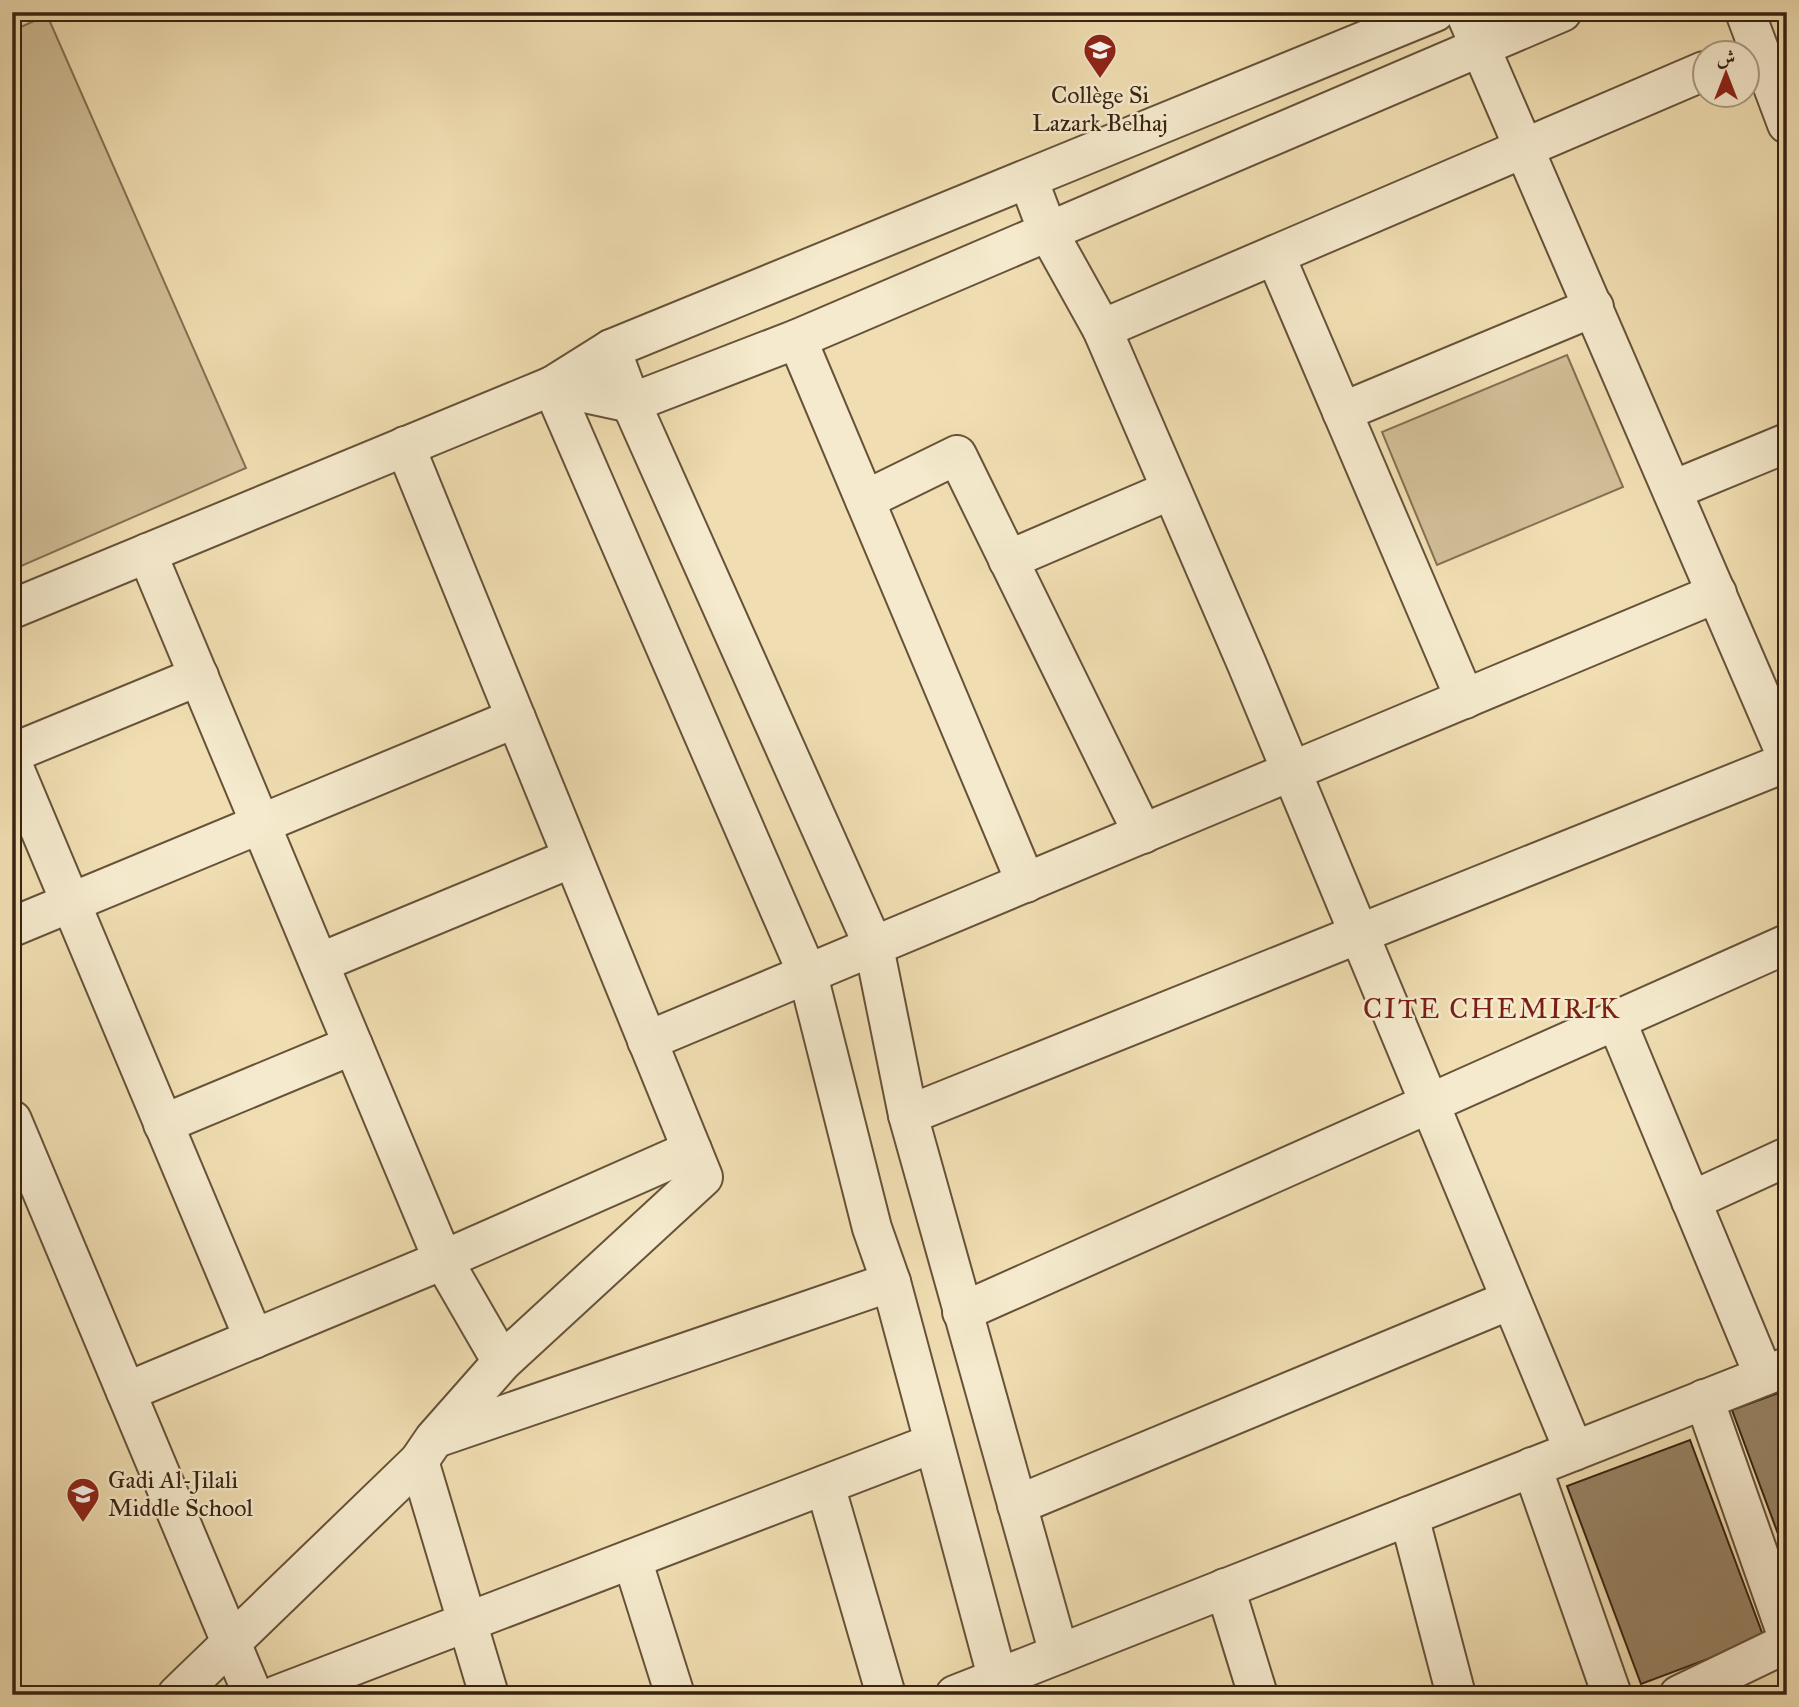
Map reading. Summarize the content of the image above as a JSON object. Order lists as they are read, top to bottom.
{
  "districts": ["CITE CHEMIRIK"],
  "places": {
    "school or university": ["Collège Si Lazark Belhaj", "Gadi Al-Jilali Middle School"]
  },
  "north": "top"
}
